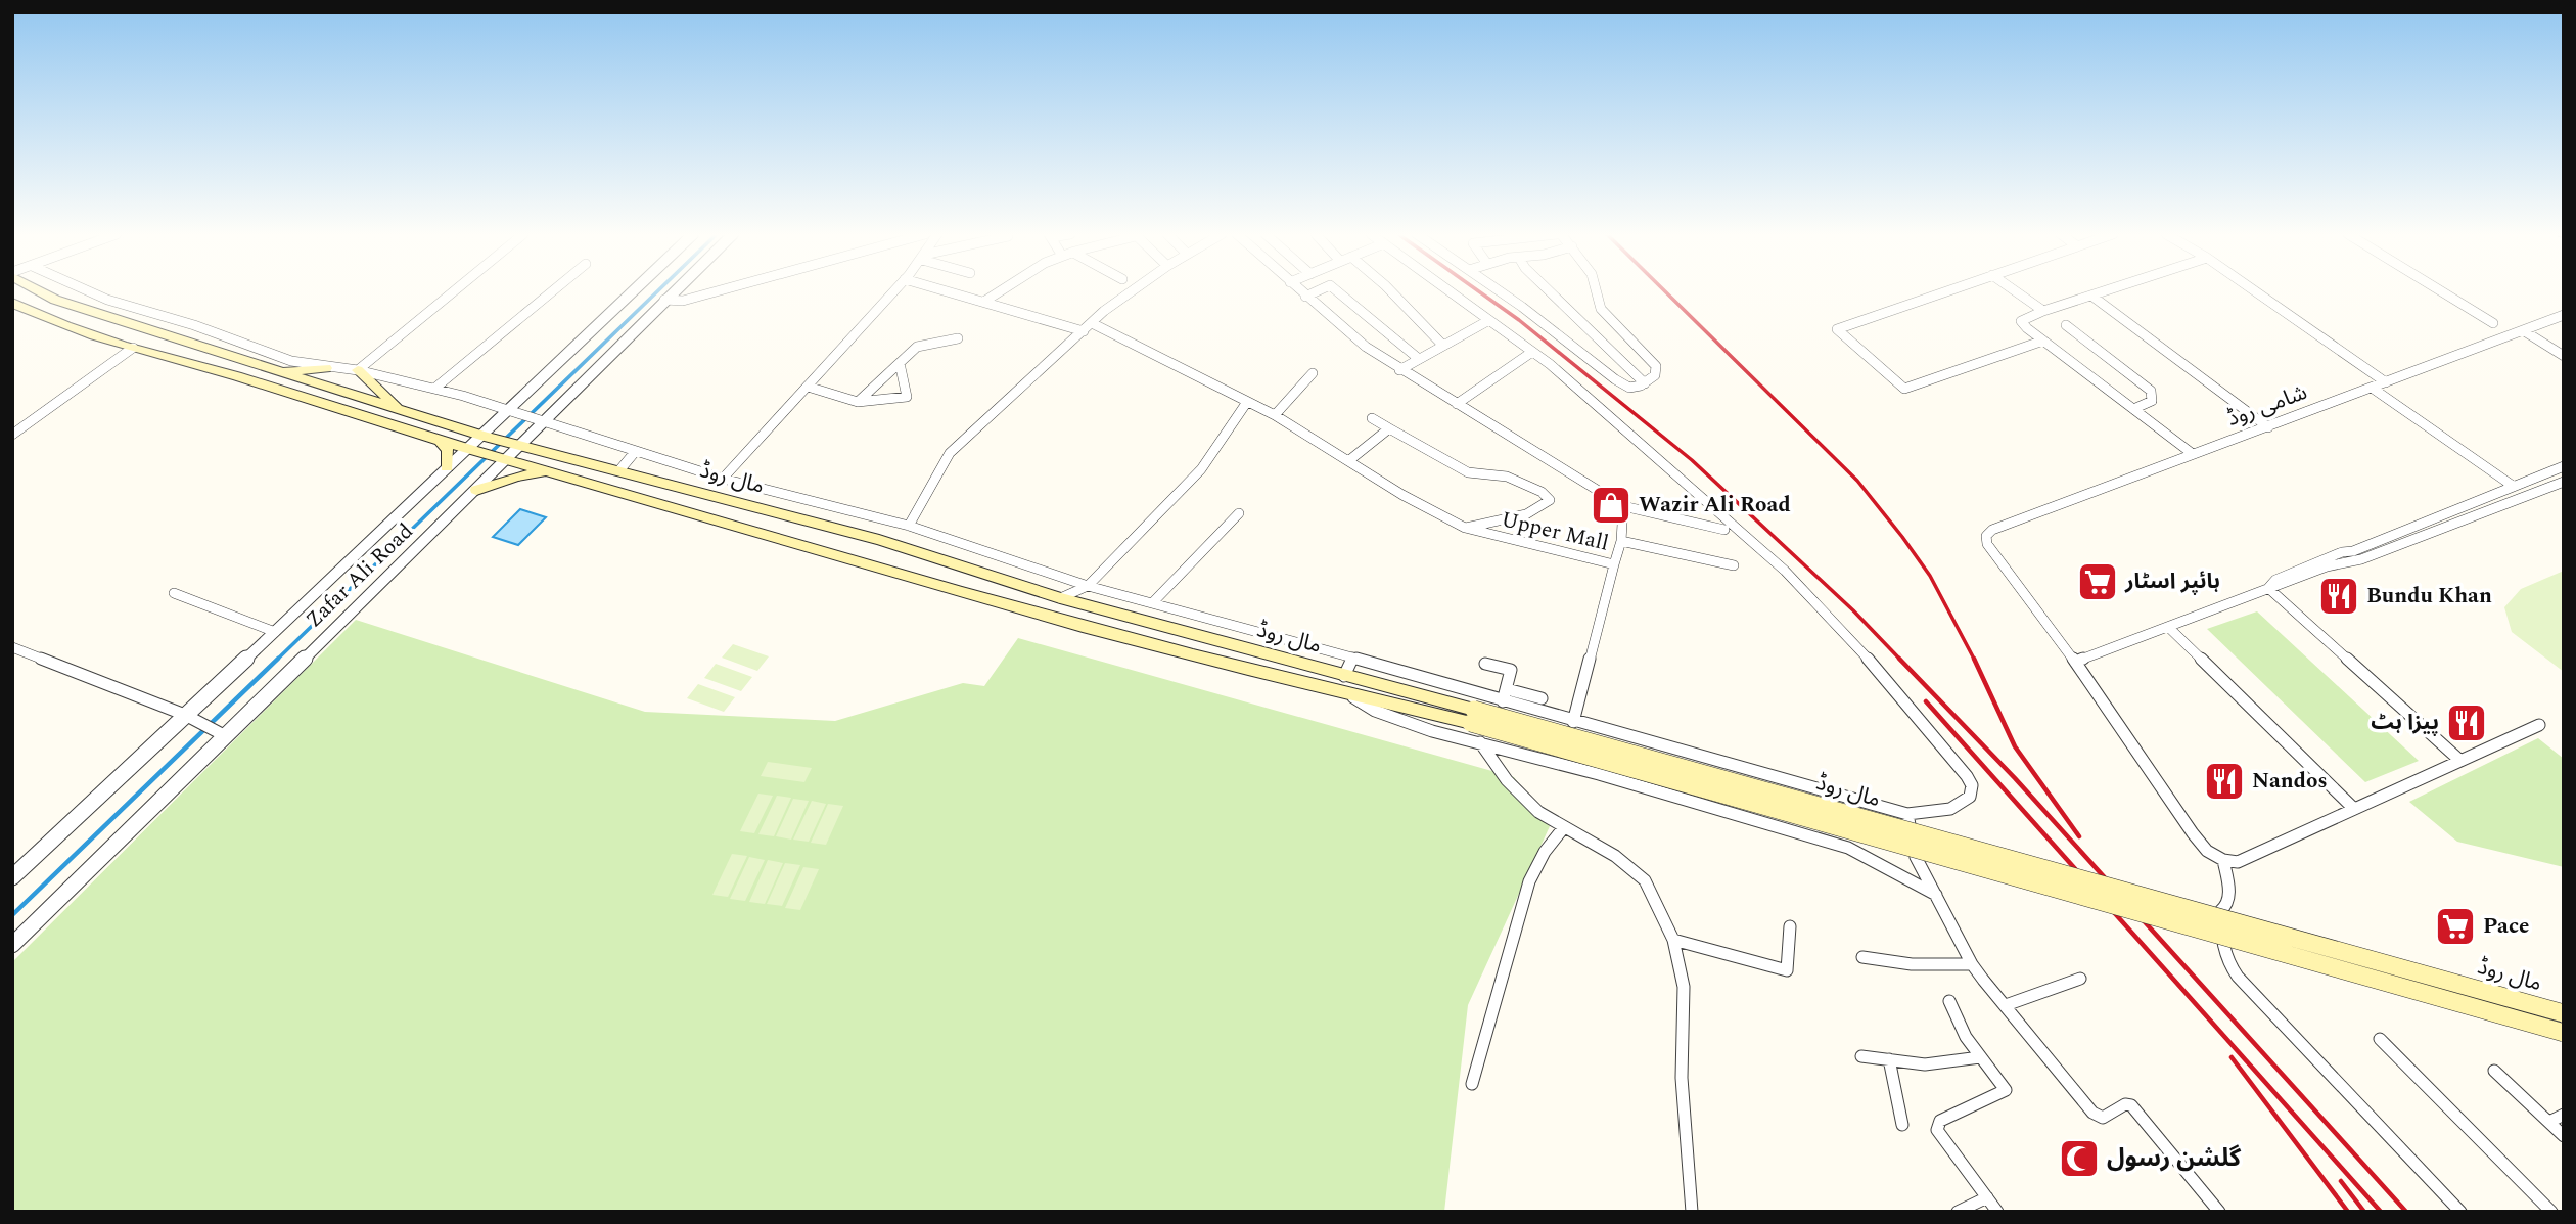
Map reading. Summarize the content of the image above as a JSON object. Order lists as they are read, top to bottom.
{
  "streets": {
    "main road": ["مال روڈ"],
    "street": ["شامی روڈ", "Upper Mall", "Zafar Ali Road"]
  },
  "crossings": [
    ["مال روڈ", "Zafar Ali Road"]
  ],
  "places": {
    "shop": ["Wazir Ali Road"],
    "supermarket": ["ہائپر اسٹار", "Pace"],
    "restaurant": ["Bundu Khan", "پیزا ہٹ", "Nandos"],
    "mosque": ["گلشن رسول"]
  }
}
